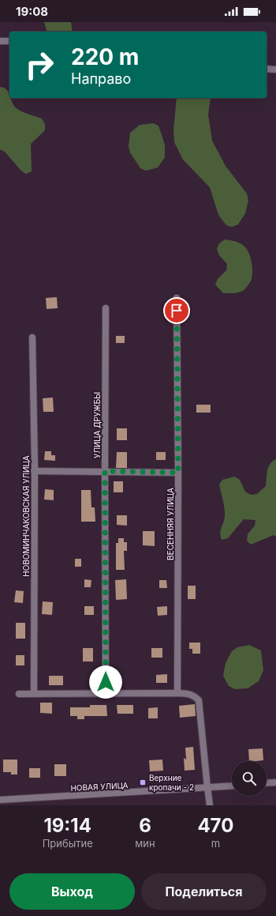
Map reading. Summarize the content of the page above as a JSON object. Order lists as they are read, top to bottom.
{
  "streets": {
    "street": [
      "УЛИЦА ДРУЖБЫ",
      "НОВОМИНЧАКОВСКАЯ УЛИЦА",
      "ВЕСЕННЯЯ УЛИЦА",
      "НОВАЯ УЛИЦА"
    ]
  },
  "places": {
    "transit": ["Верхние кропачи - 2"]
  },
  "page": {
    "status": "19:08",
    "turn": ["220 m", "Направо"],
    "eta": [
      "19:14",
      "Прибытие",
      "6",
      "мин",
      "470",
      "m"
    ],
    "buttons": ["Выход", "Поделиться"]
  }
}
